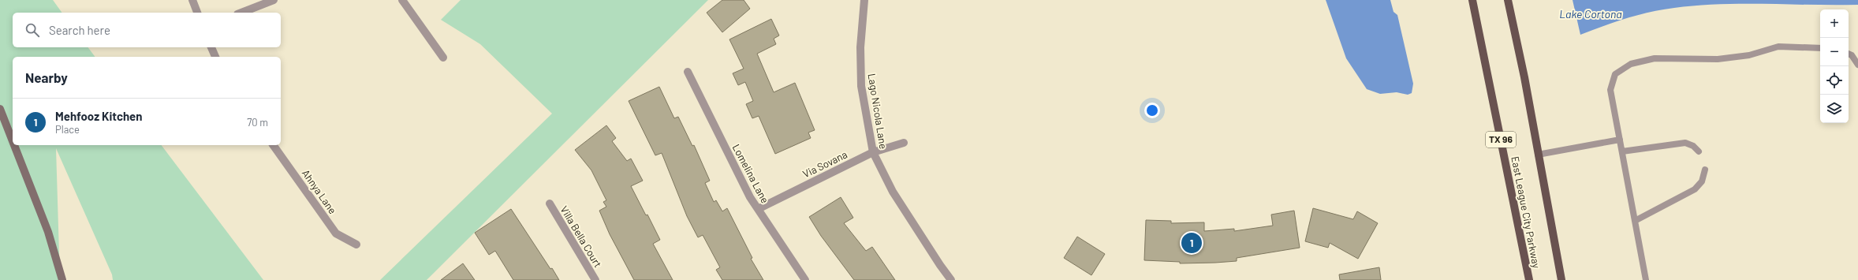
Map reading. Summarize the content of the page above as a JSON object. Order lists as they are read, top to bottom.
{
  "streets": {
    "main road": ["TX 96", "East League City Parkway"],
    "street": [
      "Lago Nicola Lane",
      "Via Sovana",
      "Lomelina Lane",
      "Ahnya Lane",
      "Villa Bella Court"
    ]
  },
  "crossings": [
    ["Lago Nicola Lane", "Via Sovana"],
    ["Via Sovana", "Lomelina Lane"]
  ],
  "water": ["Lake Cortona"],
  "page": {
    "map_buttons": ["+", "−"],
    "search": "Search here",
    "heading": "Nearby",
    "list": [
      {
        "mark": "1",
        "name": "Mehfooz Kitchen",
        "note": "Place",
        "value": "70 m"
      }
    ],
    "pins": "1"
  }
}
